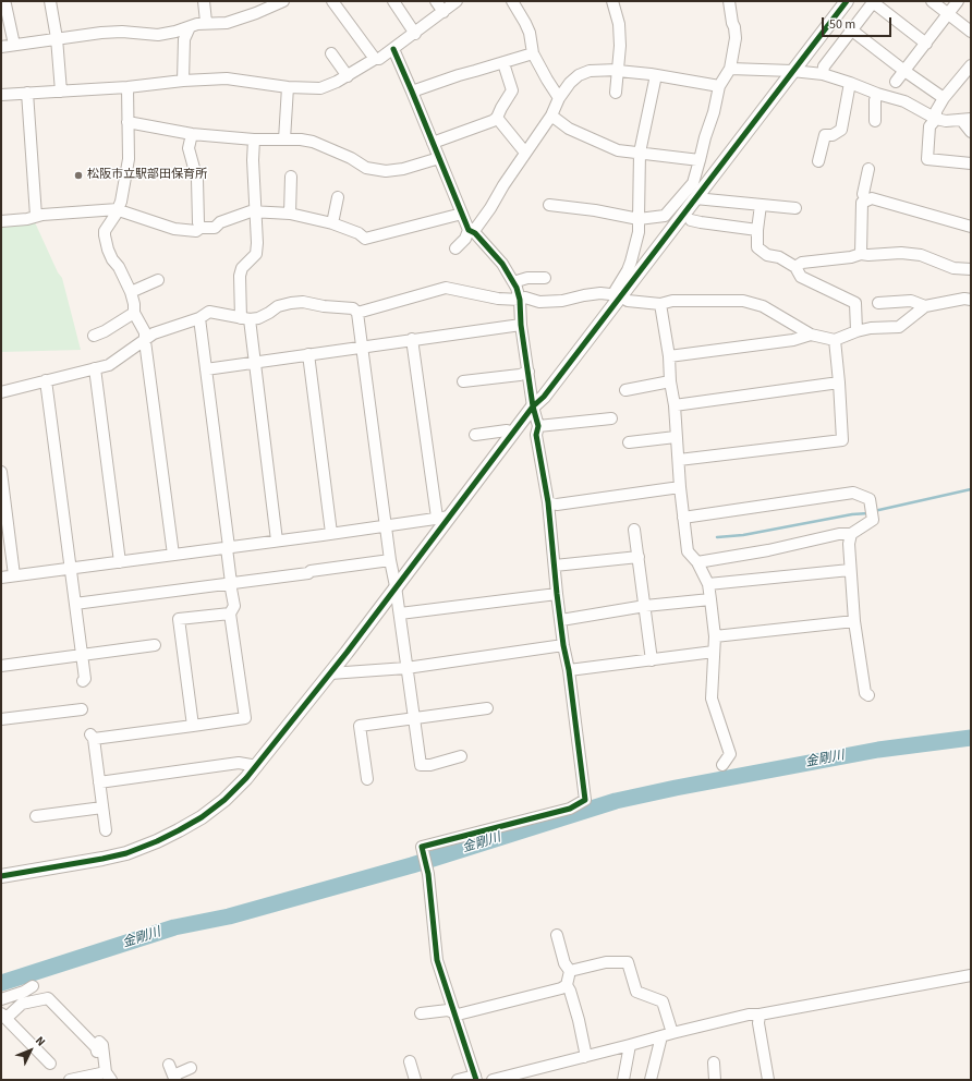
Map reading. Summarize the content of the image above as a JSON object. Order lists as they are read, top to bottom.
{
  "water": ["金剛川"],
  "places": ["松阪市立駅部田保育所"],
  "scale_bar": "50 m",
  "north": "top right"
}
